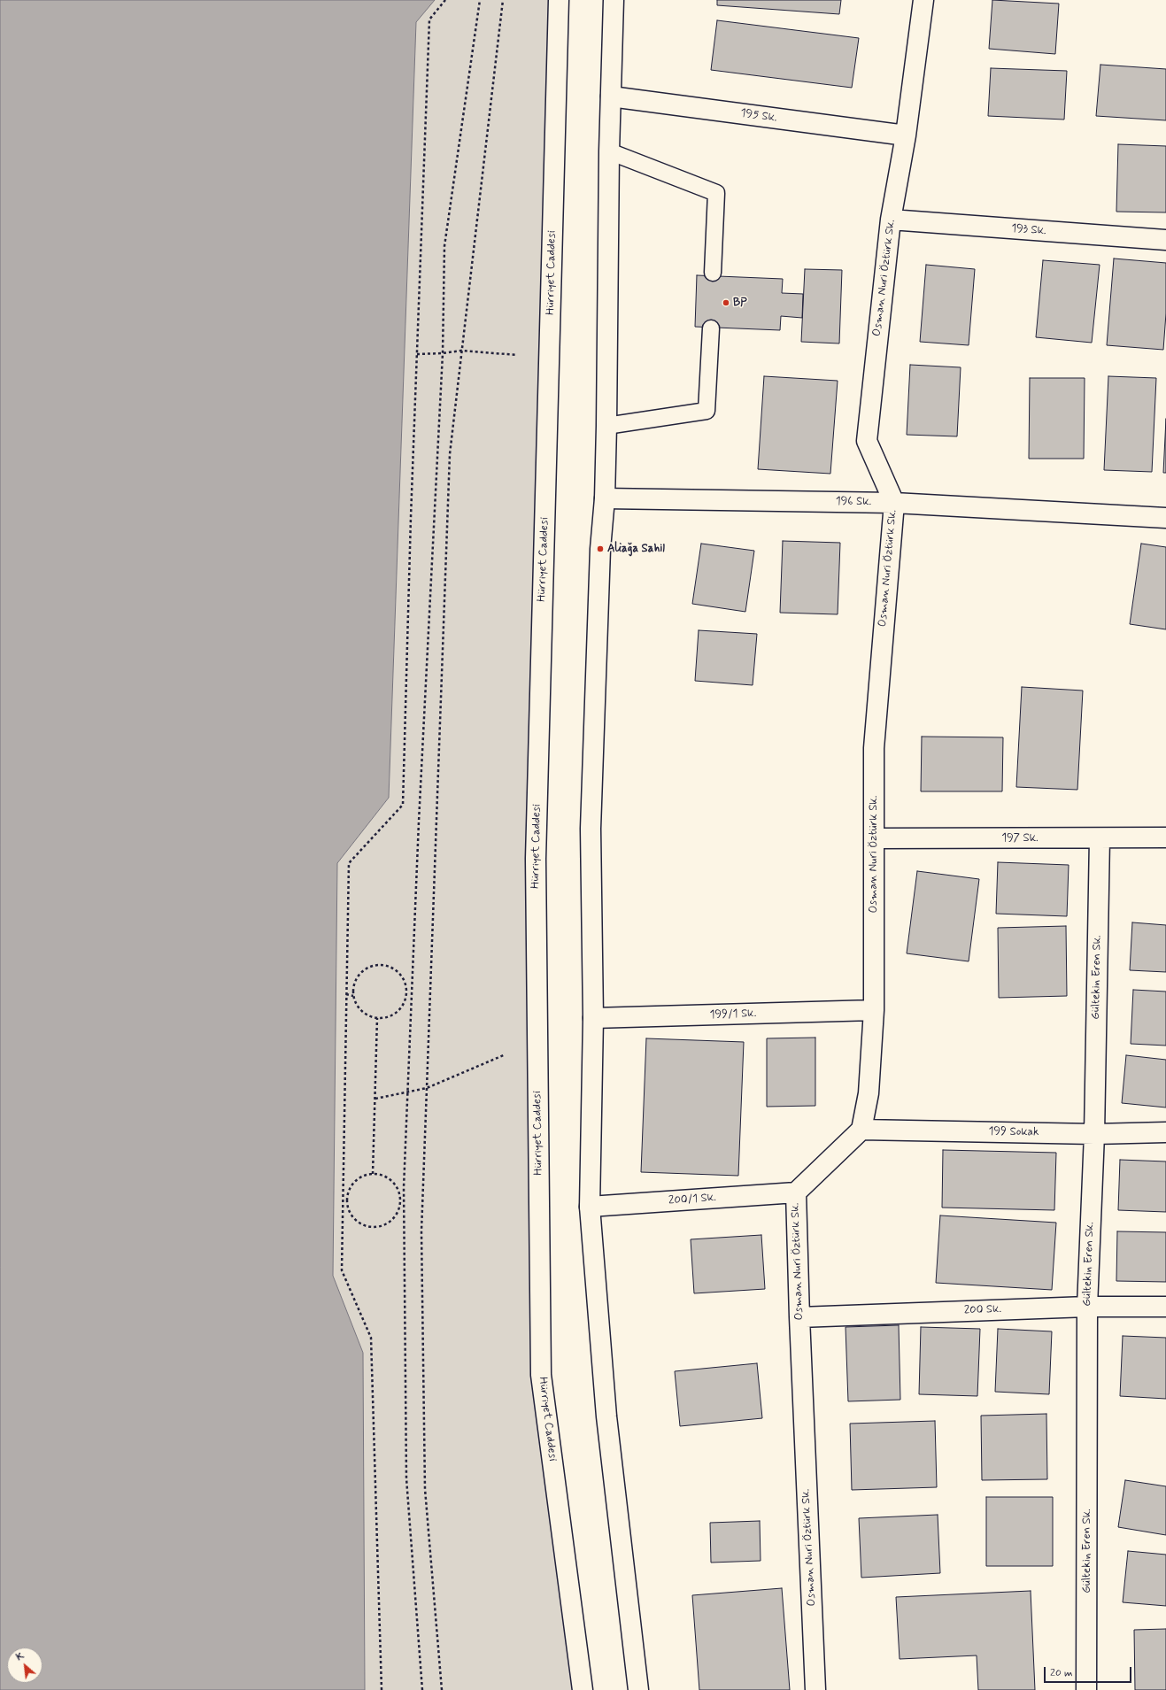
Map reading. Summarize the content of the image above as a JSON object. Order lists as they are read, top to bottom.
{
  "streets": {
    "main road": [
      "195 Sk.",
      "193 Sk.",
      "Hürriyet Caddesi",
      "Osman Nuri Öztürk Sk.",
      "196 Sk.",
      "197 Sk.",
      "Gültekin Eren Sk.",
      "199/1 Sk.",
      "199 Sokak",
      "200/1 Sk.",
      "200 Sk."
    ]
  },
  "crossings": [
    ["195 Sk.", "Osman Nuri Öztürk Sk."],
    ["193 Sk.", "Osman Nuri Öztürk Sk."],
    ["Osman Nuri Öztürk Sk.", "196 Sk."],
    ["Osman Nuri Öztürk Sk.", "197 Sk."],
    ["Osman Nuri Öztürk Sk.", "199/1 Sk."],
    ["Osman Nuri Öztürk Sk.", "199 Sokak"],
    ["Osman Nuri Öztürk Sk.", "200/1 Sk."],
    ["Osman Nuri Öztürk Sk.", "200 Sk."],
    ["197 Sk.", "Gültekin Eren Sk."],
    ["Gültekin Eren Sk.", "199 Sokak"],
    ["Gültekin Eren Sk.", "200 Sk."]
  ],
  "places": ["BP", "Aliağa Sahil"],
  "scale_bar": "20 m",
  "north": "top left"
}
